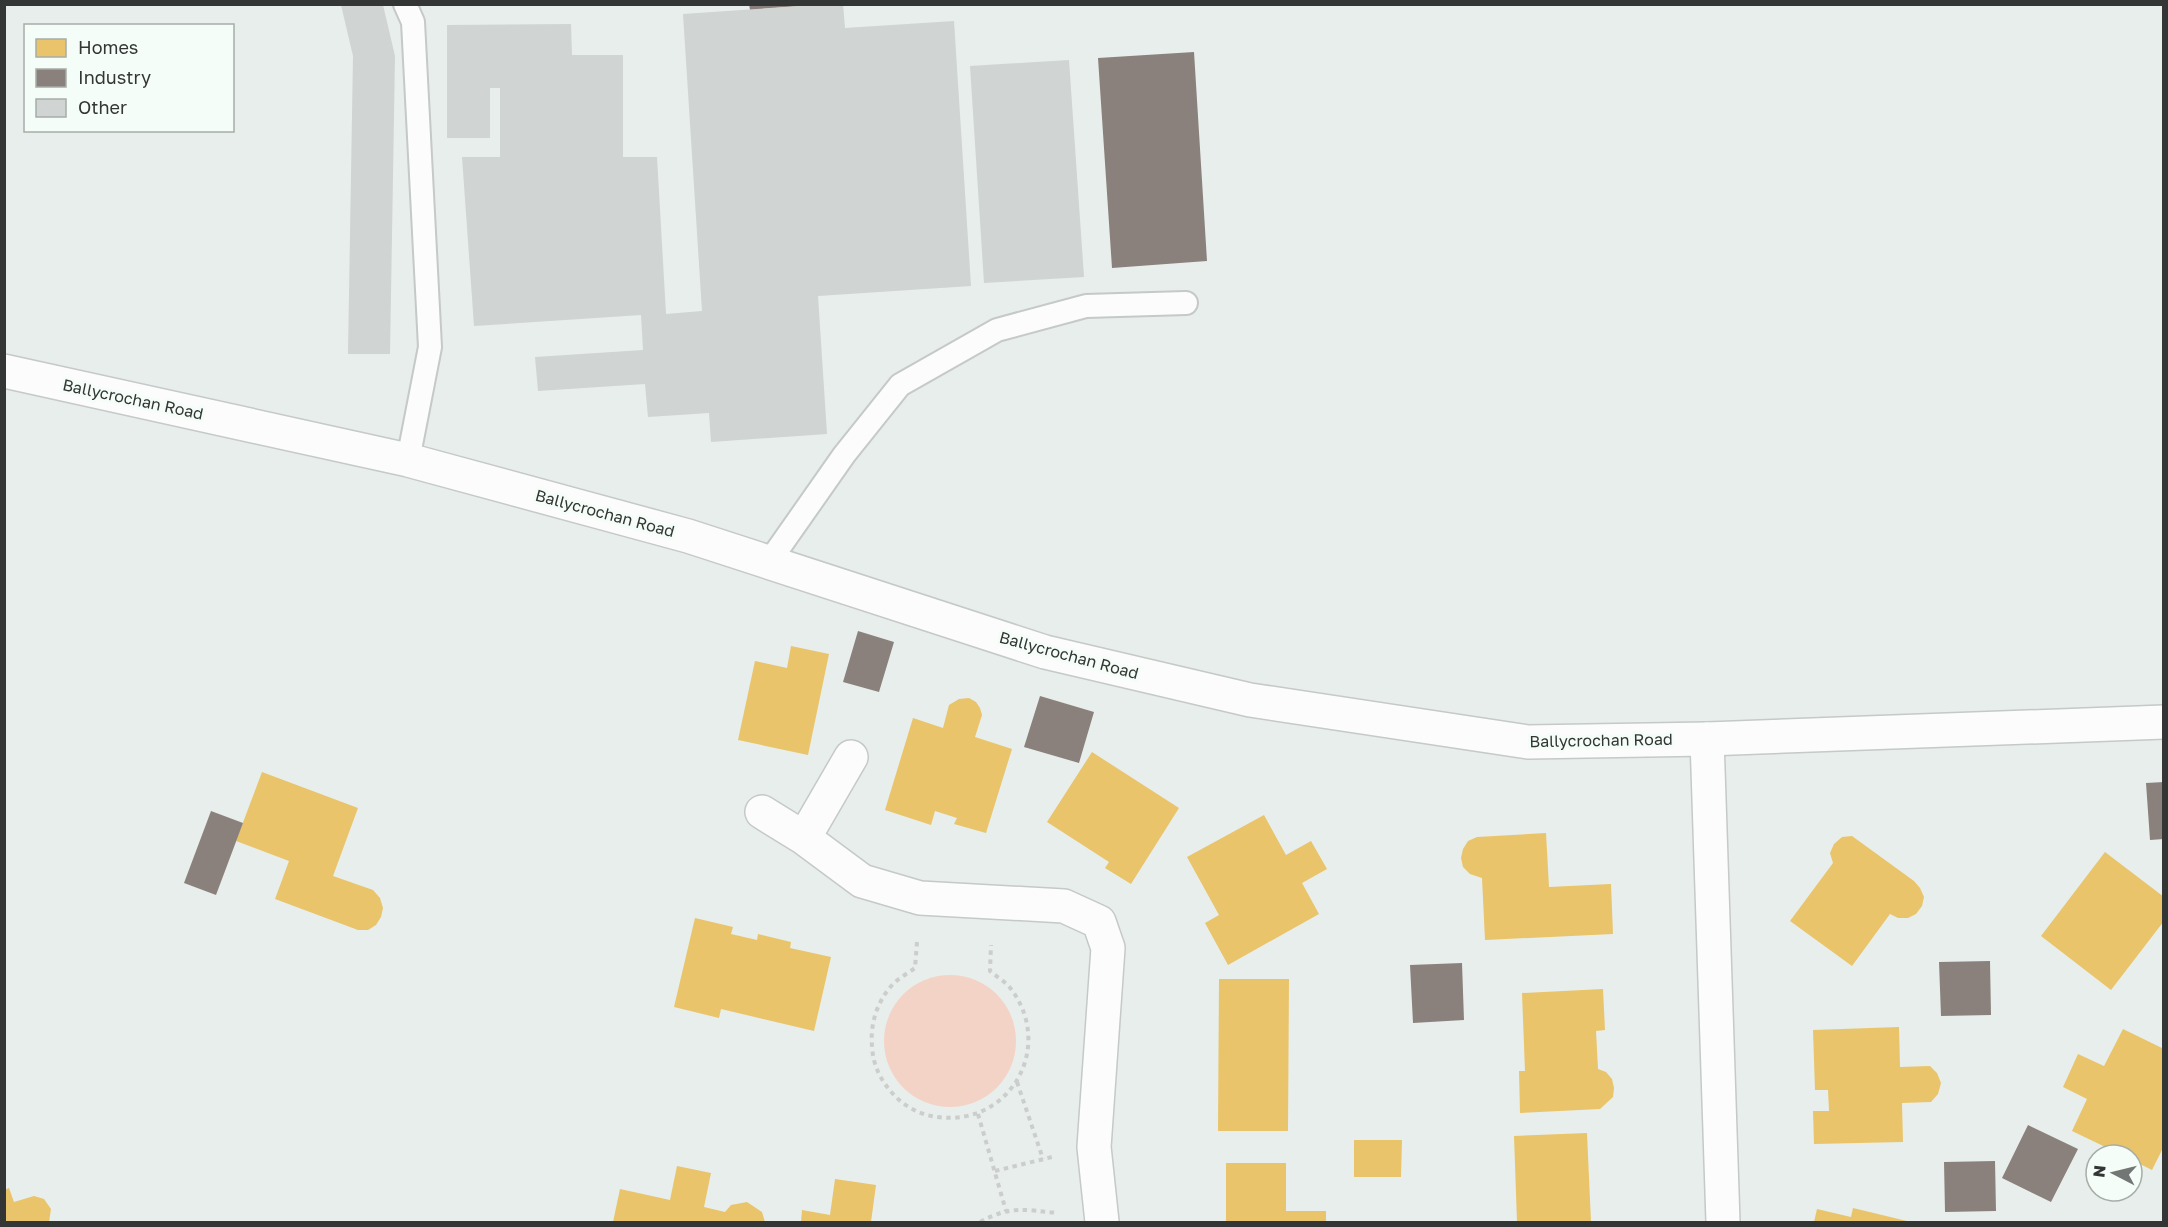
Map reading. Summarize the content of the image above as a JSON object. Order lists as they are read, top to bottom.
{
  "streets": {
    "street": ["Ballycrochan Road"]
  },
  "legend": ["Homes", "Industry", "Other"],
  "north": "left"
}
